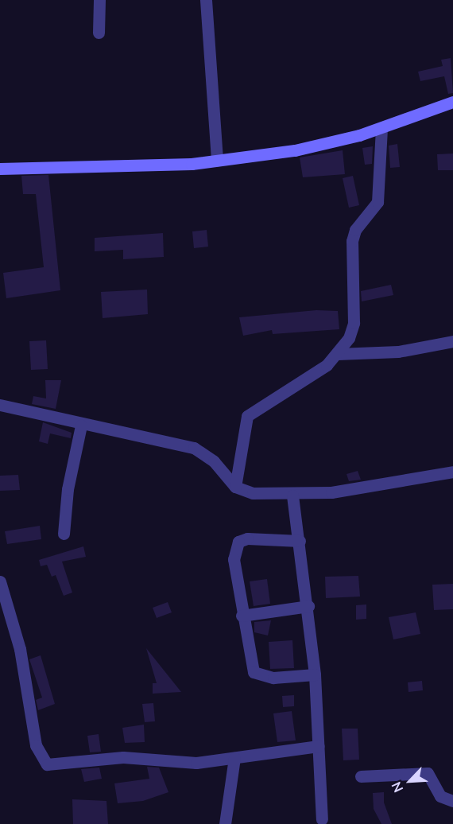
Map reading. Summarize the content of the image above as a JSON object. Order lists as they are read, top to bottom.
{
  "north": "bottom left"
}
